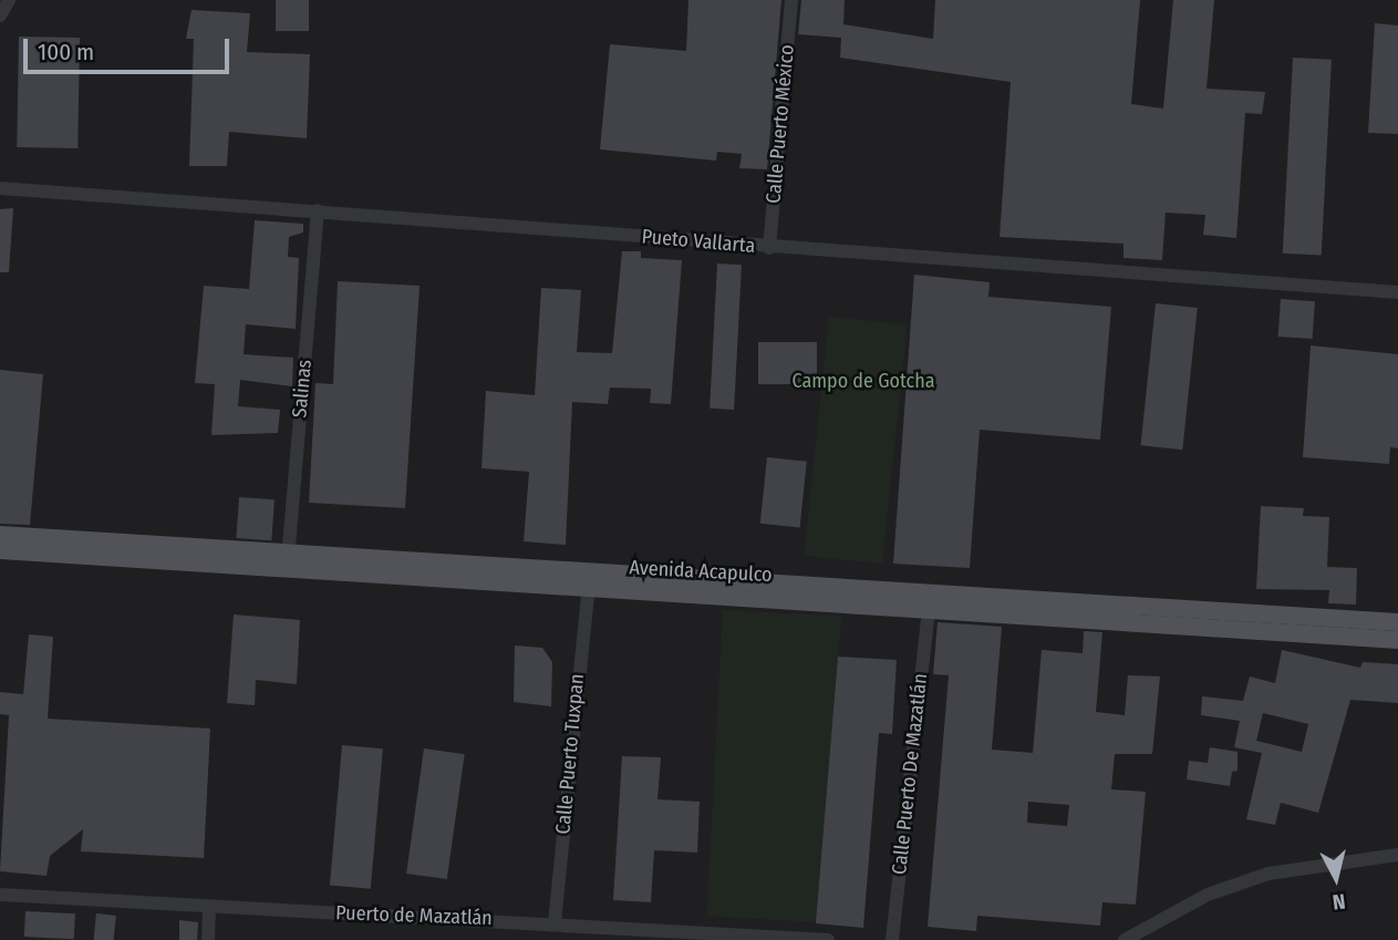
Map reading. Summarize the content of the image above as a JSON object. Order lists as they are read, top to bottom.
{
  "streets": {
    "main road": ["Avenida Acapulco"],
    "street": [
      "Calle Puerto México",
      "Pueto Vallarta",
      "Salinas",
      "Calle Puerto Tuxpan",
      "Calle Puerto De Mazatlán",
      "Puerto de Mazatlán"
    ]
  },
  "crossings": [
    ["Calle Puerto México", "Pueto Vallarta"],
    ["Pueto Vallarta", "Salinas"],
    ["Salinas", "Avenida Acapulco"],
    ["Avenida Acapulco", "Calle Puerto Tuxpan"],
    ["Avenida Acapulco", "Calle Puerto De Mazatlán"],
    ["Calle Puerto Tuxpan", "Puerto de Mazatlán"]
  ],
  "parks": ["Campo de Gotcha"],
  "scale_bar": "100 m",
  "north": "bottom"
}
